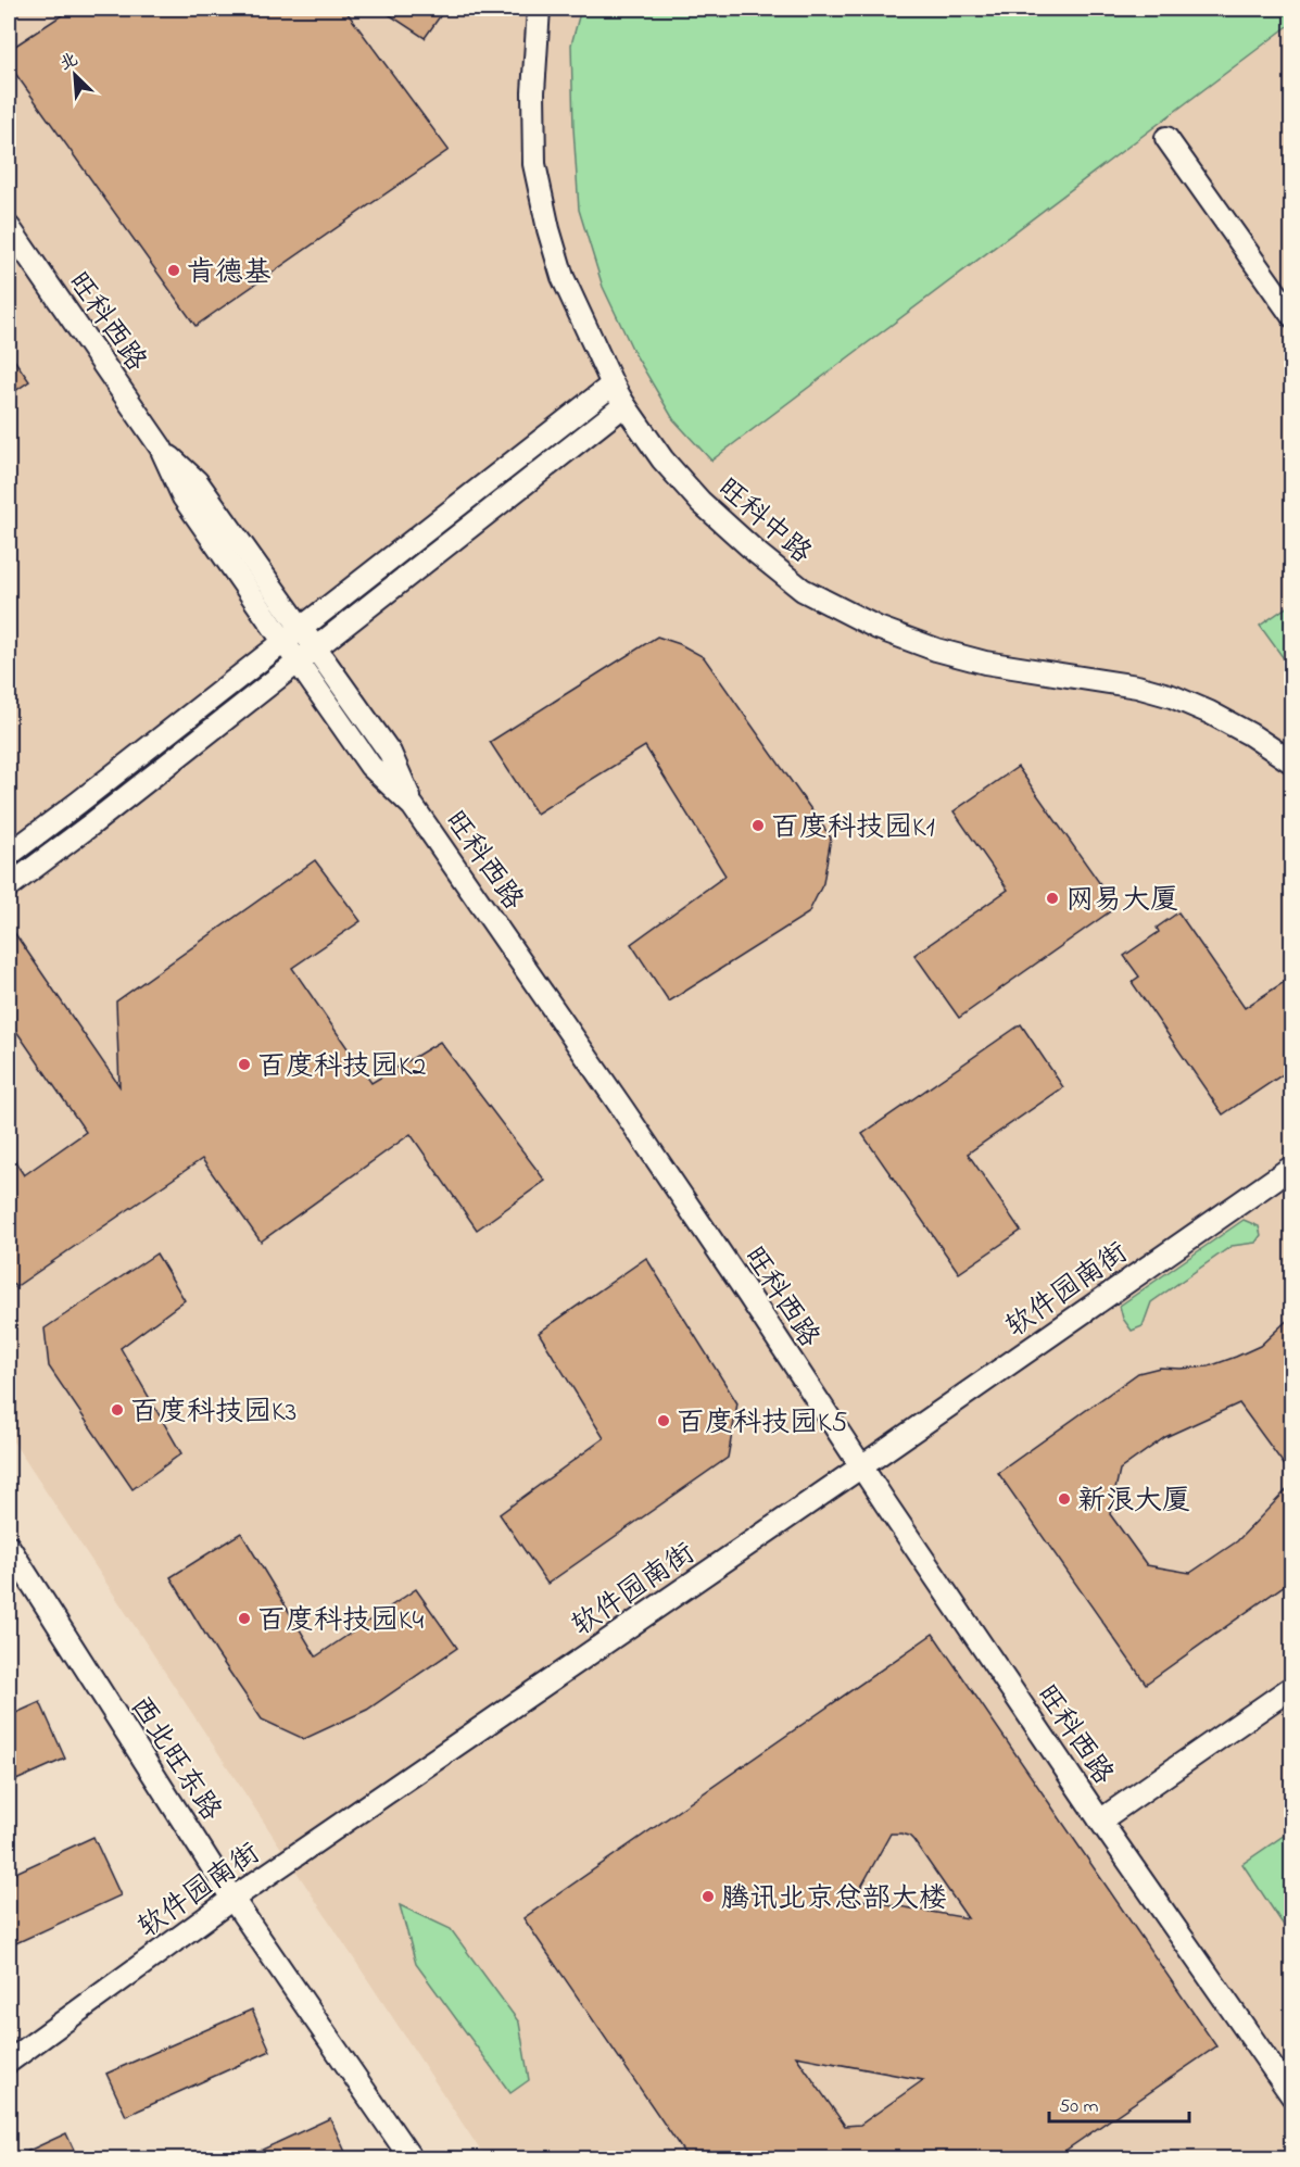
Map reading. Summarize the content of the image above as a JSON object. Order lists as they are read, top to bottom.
{
  "streets": {
    "street": [
      "旺科西路",
      "旺科中路",
      "软件园南街",
      "西北旺东路"
    ]
  },
  "crossings": [
    ["旺科西路", "软件园南街"],
    ["软件园南街", "西北旺东路"]
  ],
  "places": [
    "肯德基",
    "百度科技园K1",
    "网易大厦",
    "百度科技园K2",
    "百度科技园K3",
    "百度科技园K5",
    "新浪大厦",
    "百度科技园K4",
    "腾讯北京总部大楼"
  ],
  "scale_bar": "50 m",
  "north": "top left"
}
